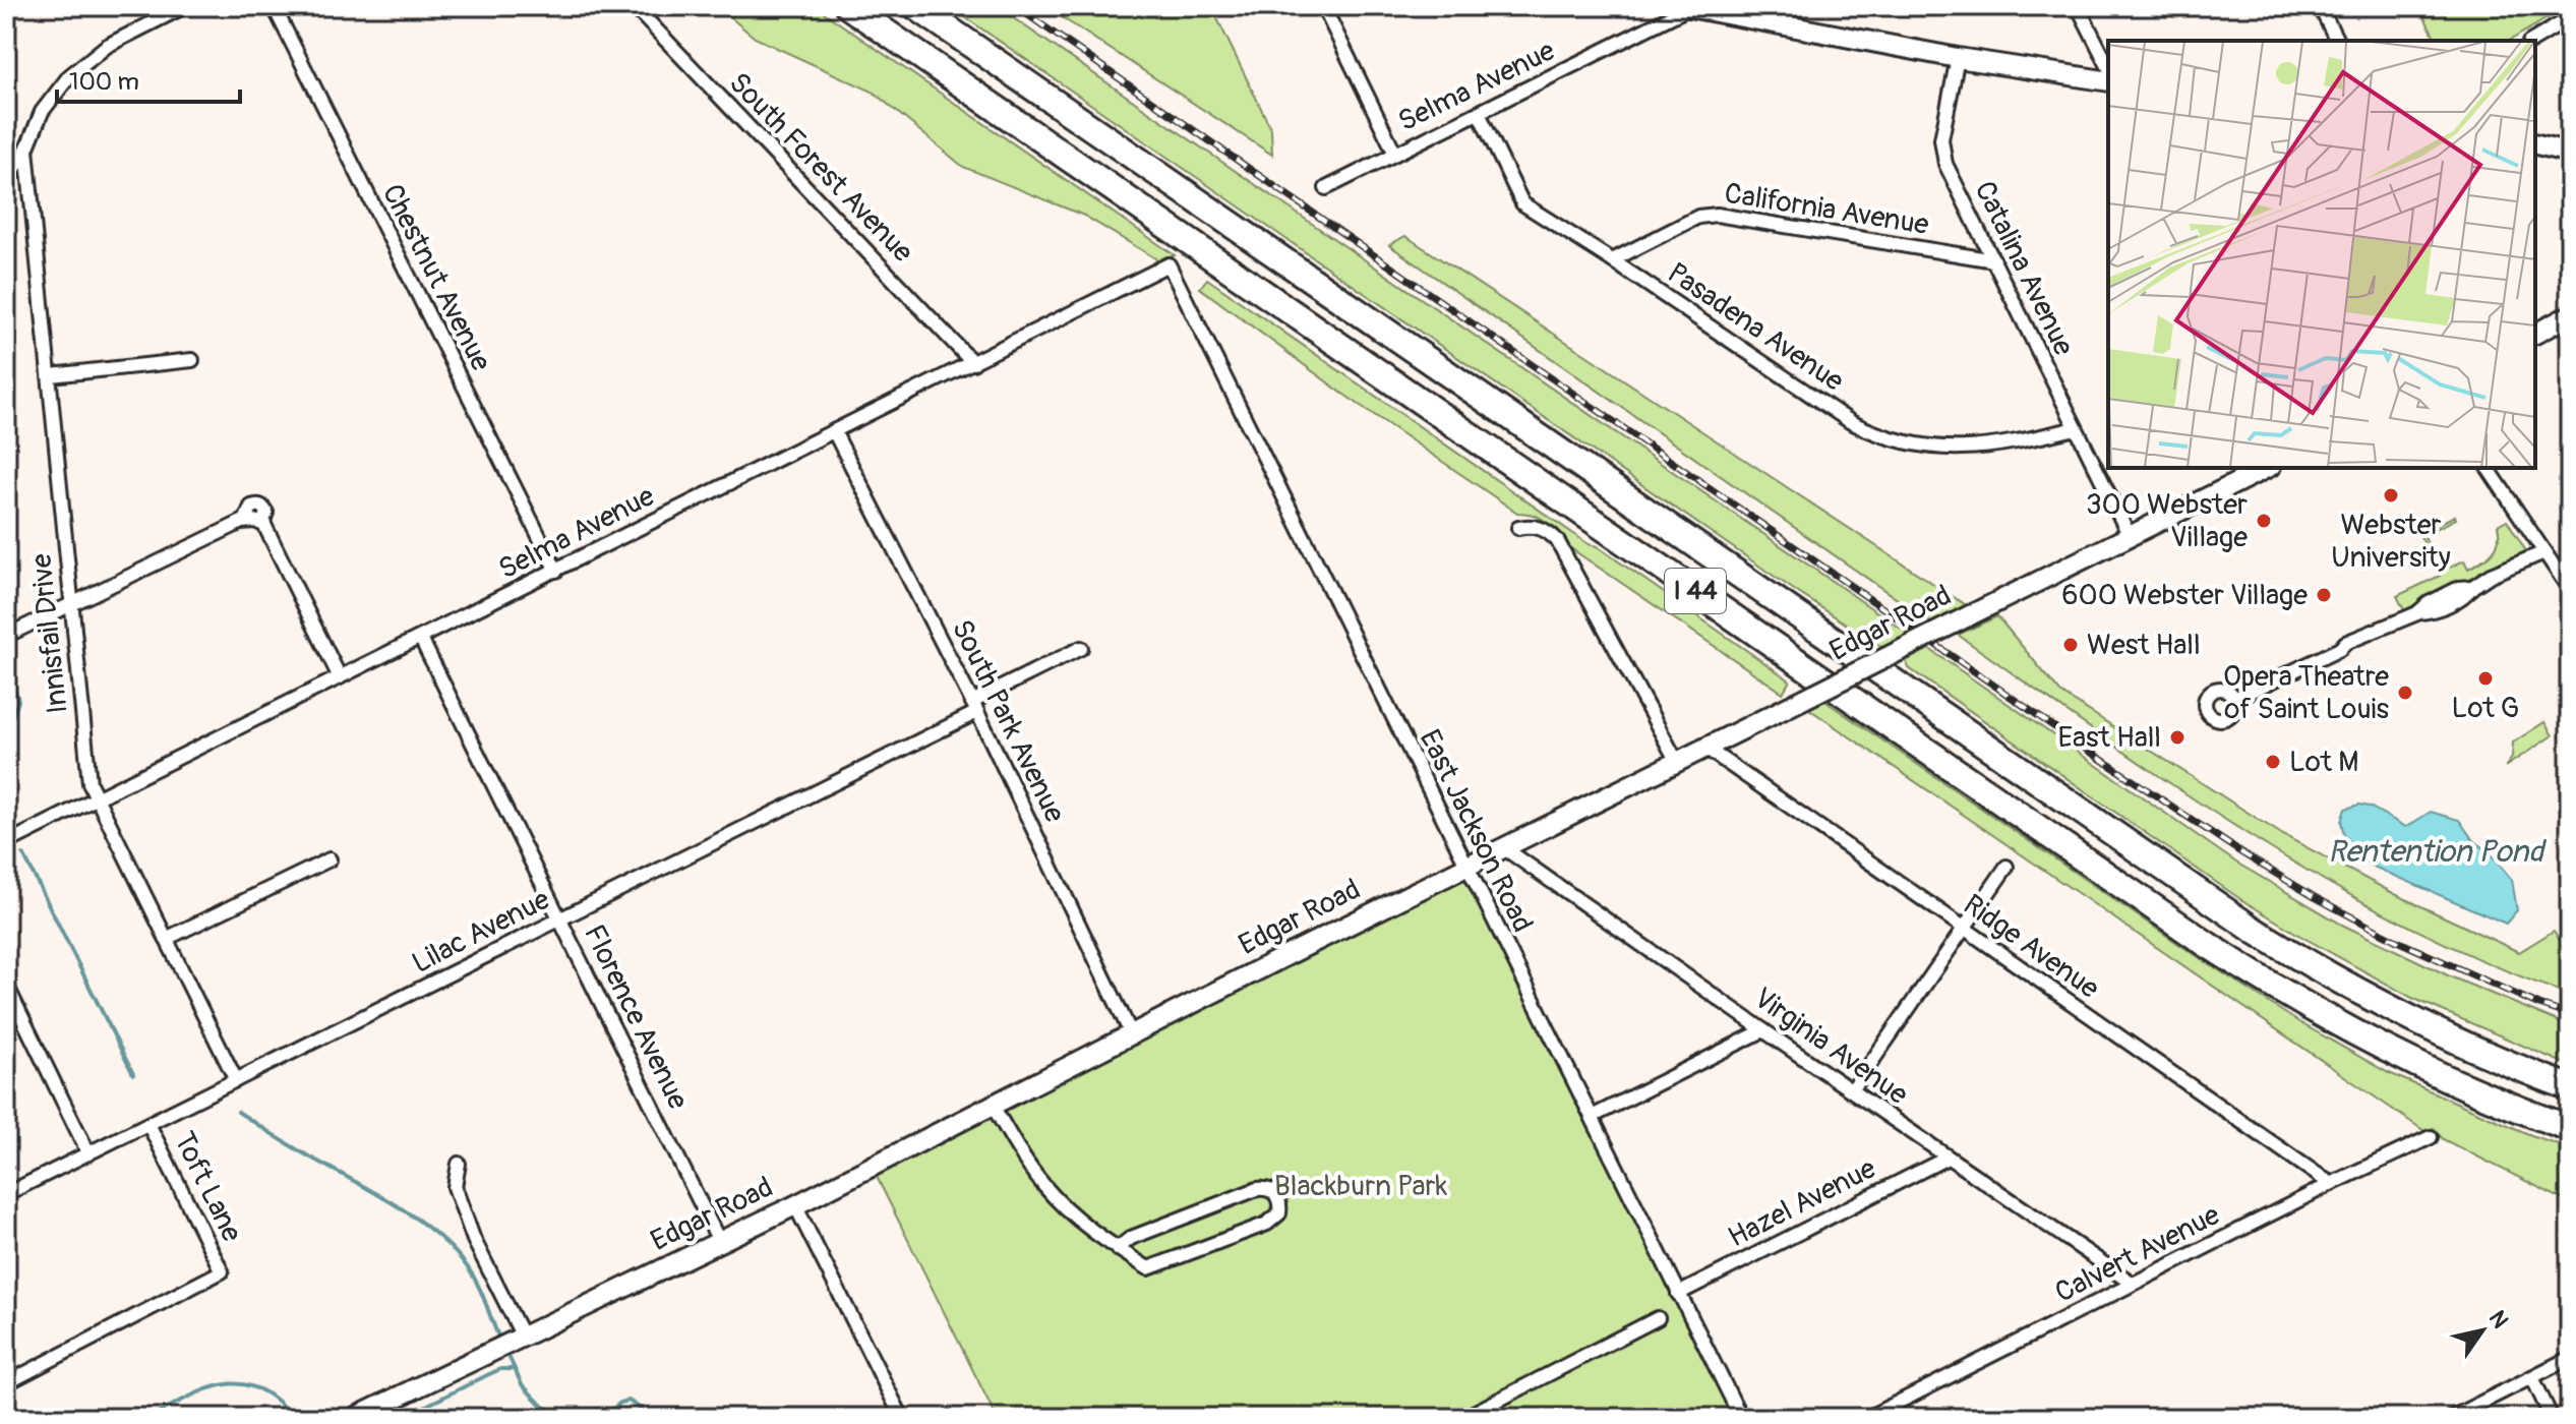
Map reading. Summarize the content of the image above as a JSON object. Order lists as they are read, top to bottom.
{
  "streets": {
    "highway": ["I 44"],
    "street": [
      "Selma Avenue",
      "South Forest Avenue",
      "California Avenue",
      "Catalina Avenue",
      "Chestnut Avenue",
      "Pasadena Avenue",
      "Edgar Road",
      "Innisfail Drive",
      "South Park Avenue",
      "East Jackson Road",
      "Lilac Avenue",
      "Ridge Avenue",
      "Florence Avenue",
      "Virginia Avenue",
      "Toft Lane",
      "Hazel Avenue",
      "Calvert Avenue"
    ]
  },
  "crossings": [
    ["Selma Avenue", "South Forest Avenue"],
    ["Selma Avenue", "Chestnut Avenue"],
    ["Selma Avenue", "Pasadena Avenue"],
    ["Selma Avenue", "Innisfail Drive"],
    ["Selma Avenue", "South Park Avenue"],
    ["Selma Avenue", "East Jackson Road"],
    ["Selma Avenue", "Florence Avenue"],
    ["California Avenue", "Catalina Avenue"],
    ["California Avenue", "Pasadena Avenue"],
    ["Catalina Avenue", "Pasadena Avenue"],
    ["Catalina Avenue", "Edgar Road"],
    ["Edgar Road", "South Park Avenue"],
    ["Edgar Road", "East Jackson Road"],
    ["Edgar Road", "Ridge Avenue"],
    ["Edgar Road", "Florence Avenue"],
    ["Edgar Road", "Virginia Avenue"],
    ["Innisfail Drive", "Lilac Avenue"],
    ["South Park Avenue", "Lilac Avenue"],
    ["East Jackson Road", "Hazel Avenue"],
    ["Lilac Avenue", "Florence Avenue"],
    ["Lilac Avenue", "Toft Lane"],
    ["Ridge Avenue", "Calvert Avenue"],
    ["Virginia Avenue", "Hazel Avenue"],
    ["Virginia Avenue", "Calvert Avenue"]
  ],
  "water": ["Rentention Pond"],
  "parks": ["Blackburn Park"],
  "places": [
    "Webster University",
    "300 Webster Village",
    "600 Webster Village",
    "West Hall",
    "Lot G",
    "Opera Theatre of Saint Louis",
    "East Hall",
    "Lot M"
  ],
  "scale_bar": "100 m",
  "north": "top right"
}
